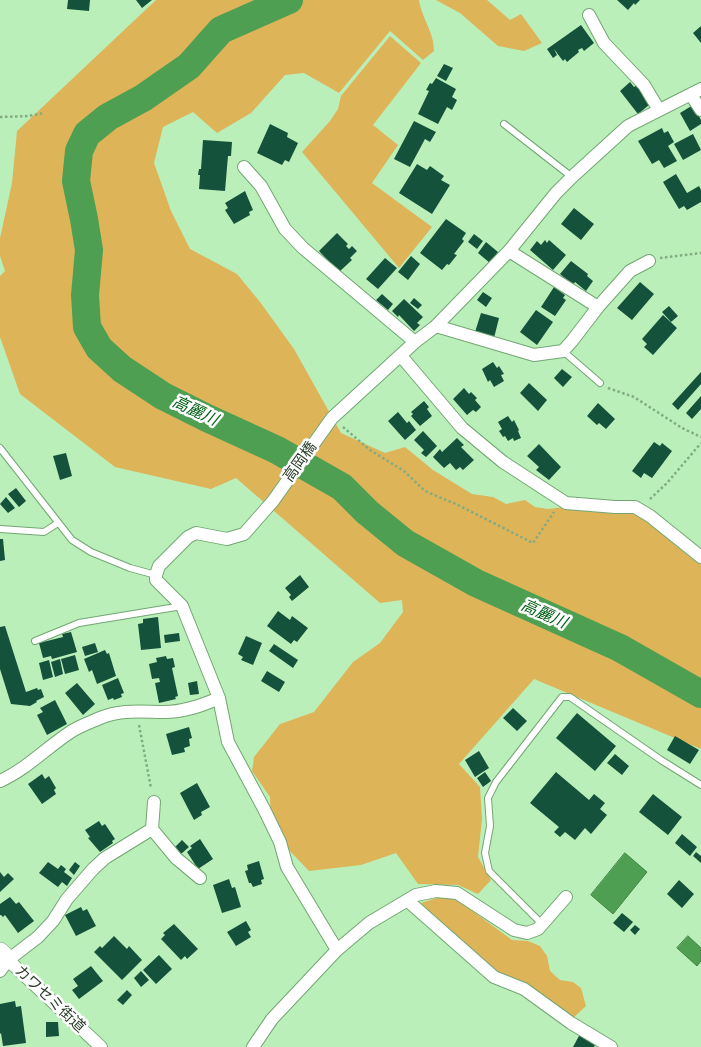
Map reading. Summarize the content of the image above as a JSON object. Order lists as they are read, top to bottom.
{
  "streets": {
    "street": ["高岡橋", "カワセミ街道"]
  },
  "water": ["高麗川"]
}
